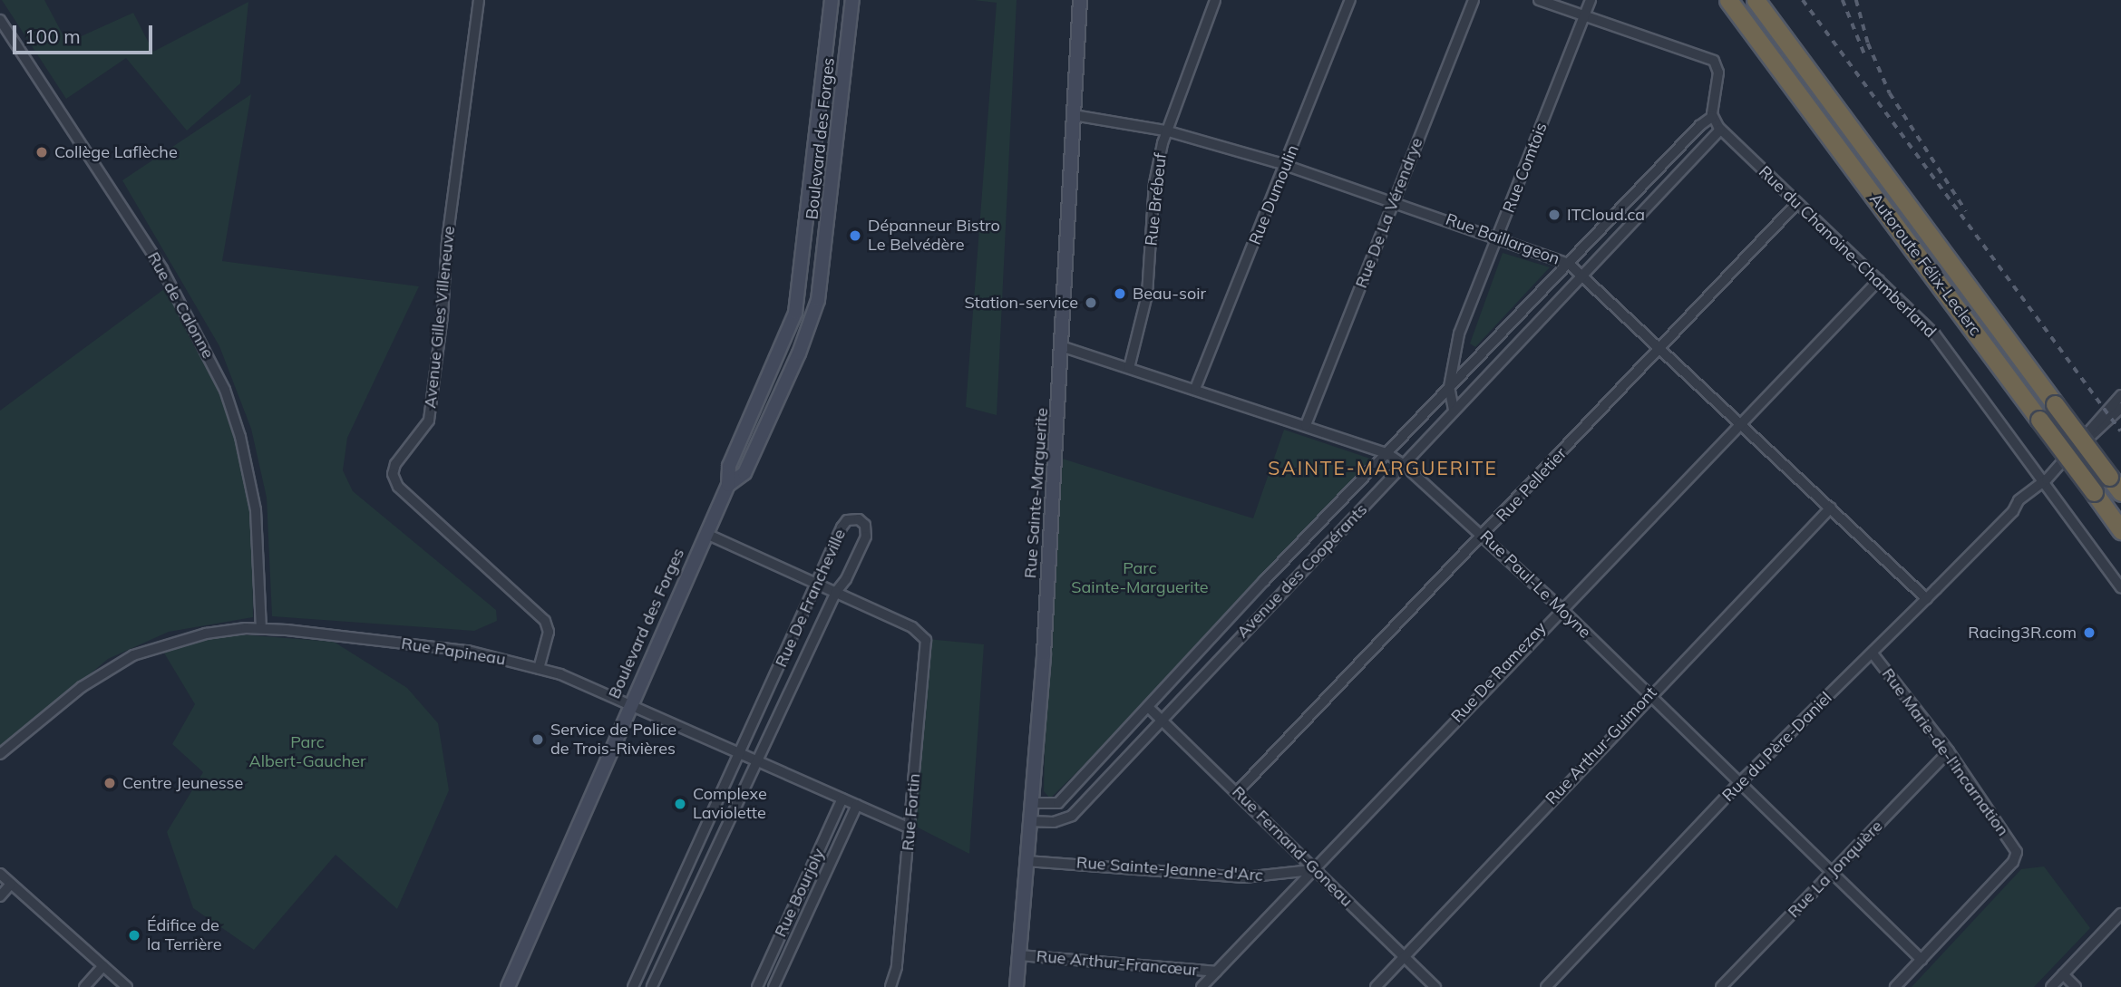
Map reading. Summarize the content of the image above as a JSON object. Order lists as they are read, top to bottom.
{
  "streets": {
    "highway": ["Autoroute Félix-Leclerc"],
    "main road": ["Boulevard des Forges", "Rue Sainte-Marguerite"],
    "street": [
      "Rue Comtois",
      "Rue Dumoulin",
      "Rue Brébeuf",
      "Rue De La Vérendrye",
      "Rue Baillargeon",
      "Rue du Chanoine-Chamberland",
      "Rue de Calonne",
      "Avenue Gilles Villeneuve",
      "Rue Pelletier",
      "Avenue des Coopérants",
      "Rue Paul-Le Moyne",
      "Rue De Francheville",
      "Rue Papineau",
      "Rue De Ramezay",
      "Rue Arthur-Guimont",
      "Rue du Père-Daniel",
      "Rue Marie-de-l'Incarnation",
      "Rue Fortin",
      "Rue Fernand-Goneau",
      "Rue Sainte-Jeanne-d'Arc",
      "Rue La Jonquière",
      "Rue Bourjoly",
      "Rue Arthur-Francœur"
    ]
  },
  "crossings": [
    ["Boulevard des Forges", "Rue Papineau"],
    ["Rue Comtois", "Rue Baillargeon"],
    ["Rue Comtois", "Avenue des Coopérants"],
    ["Rue Dumoulin", "Rue Baillargeon"],
    ["Rue Dumoulin", "Rue Paul-Le Moyne"],
    ["Rue Brébeuf", "Rue Baillargeon"],
    ["Rue Brébeuf", "Rue Paul-Le Moyne"],
    ["Rue De La Vérendrye", "Rue Baillargeon"],
    ["Rue De La Vérendrye", "Rue Paul-Le Moyne"],
    ["Rue Baillargeon", "Rue Pelletier"],
    ["Rue Baillargeon", "Rue Sainte-Marguerite"],
    ["Rue Baillargeon", "Avenue des Coopérants"],
    ["Rue Baillargeon", "Rue De Ramezay"],
    ["Rue Baillargeon", "Rue Arthur-Guimont"],
    ["Rue Baillargeon", "Rue du Père-Daniel"],
    ["Rue du Chanoine-Chamberland", "Rue Pelletier"],
    ["Rue du Chanoine-Chamberland", "Avenue des Coopérants"],
    ["Rue du Chanoine-Chamberland", "Rue De Ramezay"],
    ["Rue du Chanoine-Chamberland", "Rue du Père-Daniel"],
    ["Rue de Calonne", "Rue Papineau"],
    ["Avenue Gilles Villeneuve", "Rue Papineau"],
    ["Rue Pelletier", "Rue Paul-Le Moyne"],
    ["Rue Pelletier", "Rue Fernand-Goneau"],
    ["Rue Sainte-Marguerite", "Avenue des Coopérants"],
    ["Rue Sainte-Marguerite", "Rue Paul-Le Moyne"],
    ["Rue Sainte-Marguerite", "Rue Sainte-Jeanne-d'Arc"],
    ["Rue Sainte-Marguerite", "Rue Arthur-Francœur"],
    ["Avenue des Coopérants", "Rue Paul-Le Moyne"],
    ["Avenue des Coopérants", "Rue Fernand-Goneau"],
    ["Rue Paul-Le Moyne", "Rue De Ramezay"],
    ["Rue Paul-Le Moyne", "Rue Arthur-Guimont"],
    ["Rue Paul-Le Moyne", "Rue du Père-Daniel"],
    ["Rue Paul-Le Moyne", "Rue Marie-de-l'Incarnation"],
    ["Rue Paul-Le Moyne", "Rue La Jonquière"],
    ["Rue De Francheville", "Rue Papineau"],
    ["Rue De Francheville", "Rue Fortin"],
    ["Rue Papineau", "Rue Fortin"],
    ["Rue Papineau", "Rue Bourjoly"],
    ["Rue De Ramezay", "Rue Fernand-Goneau"],
    ["Rue De Ramezay", "Rue Sainte-Jeanne-d'Arc"],
    ["Rue De Ramezay", "Rue Arthur-Francœur"],
    ["Rue Arthur-Guimont", "Rue Fernand-Goneau"],
    ["Rue du Père-Daniel", "Rue Marie-de-l'Incarnation"],
    ["Rue Marie-de-l'Incarnation", "Rue La Jonquière"],
    ["Rue Fernand-Goneau", "Rue Sainte-Jeanne-d'Arc"]
  ],
  "districts": ["SAINTE-MARGUERITE"],
  "parks": ["Parc Sainte-Marguerite", "Parc Albert-Gaucher"],
  "places": [
    "Collège Laflèche",
    "ITCloud.ca",
    "Dépanneur Bistro Le Belvédère",
    "Beau-soir",
    "Station-service",
    "Racing3R.com",
    "Service de Police de Trois-Rivières",
    "Centre Jeunesse",
    "Complexe Laviolette",
    "Édifice de la Terrière"
  ],
  "scale_bar": "100 m"
}
